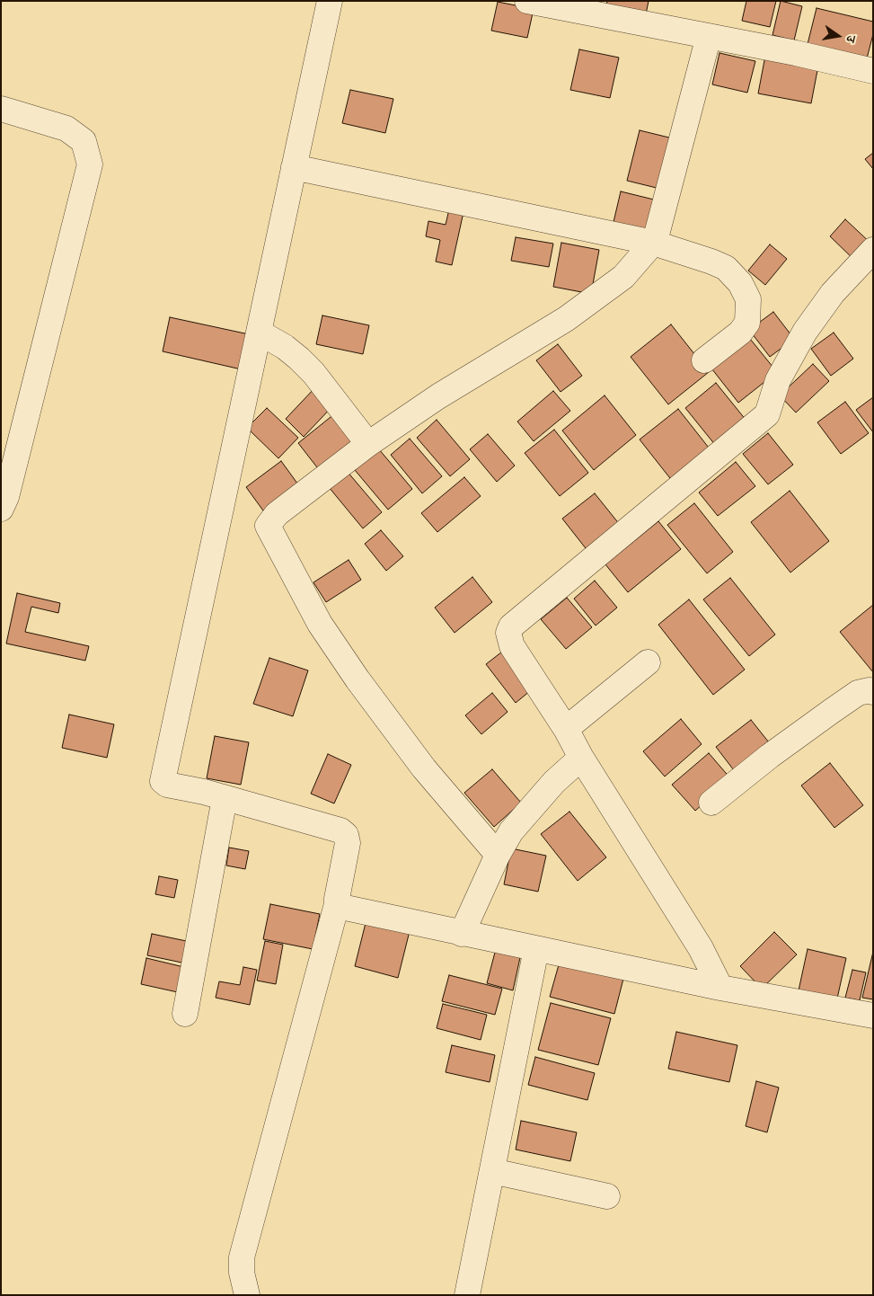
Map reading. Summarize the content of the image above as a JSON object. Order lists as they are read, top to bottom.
{
  "north": "right"
}
